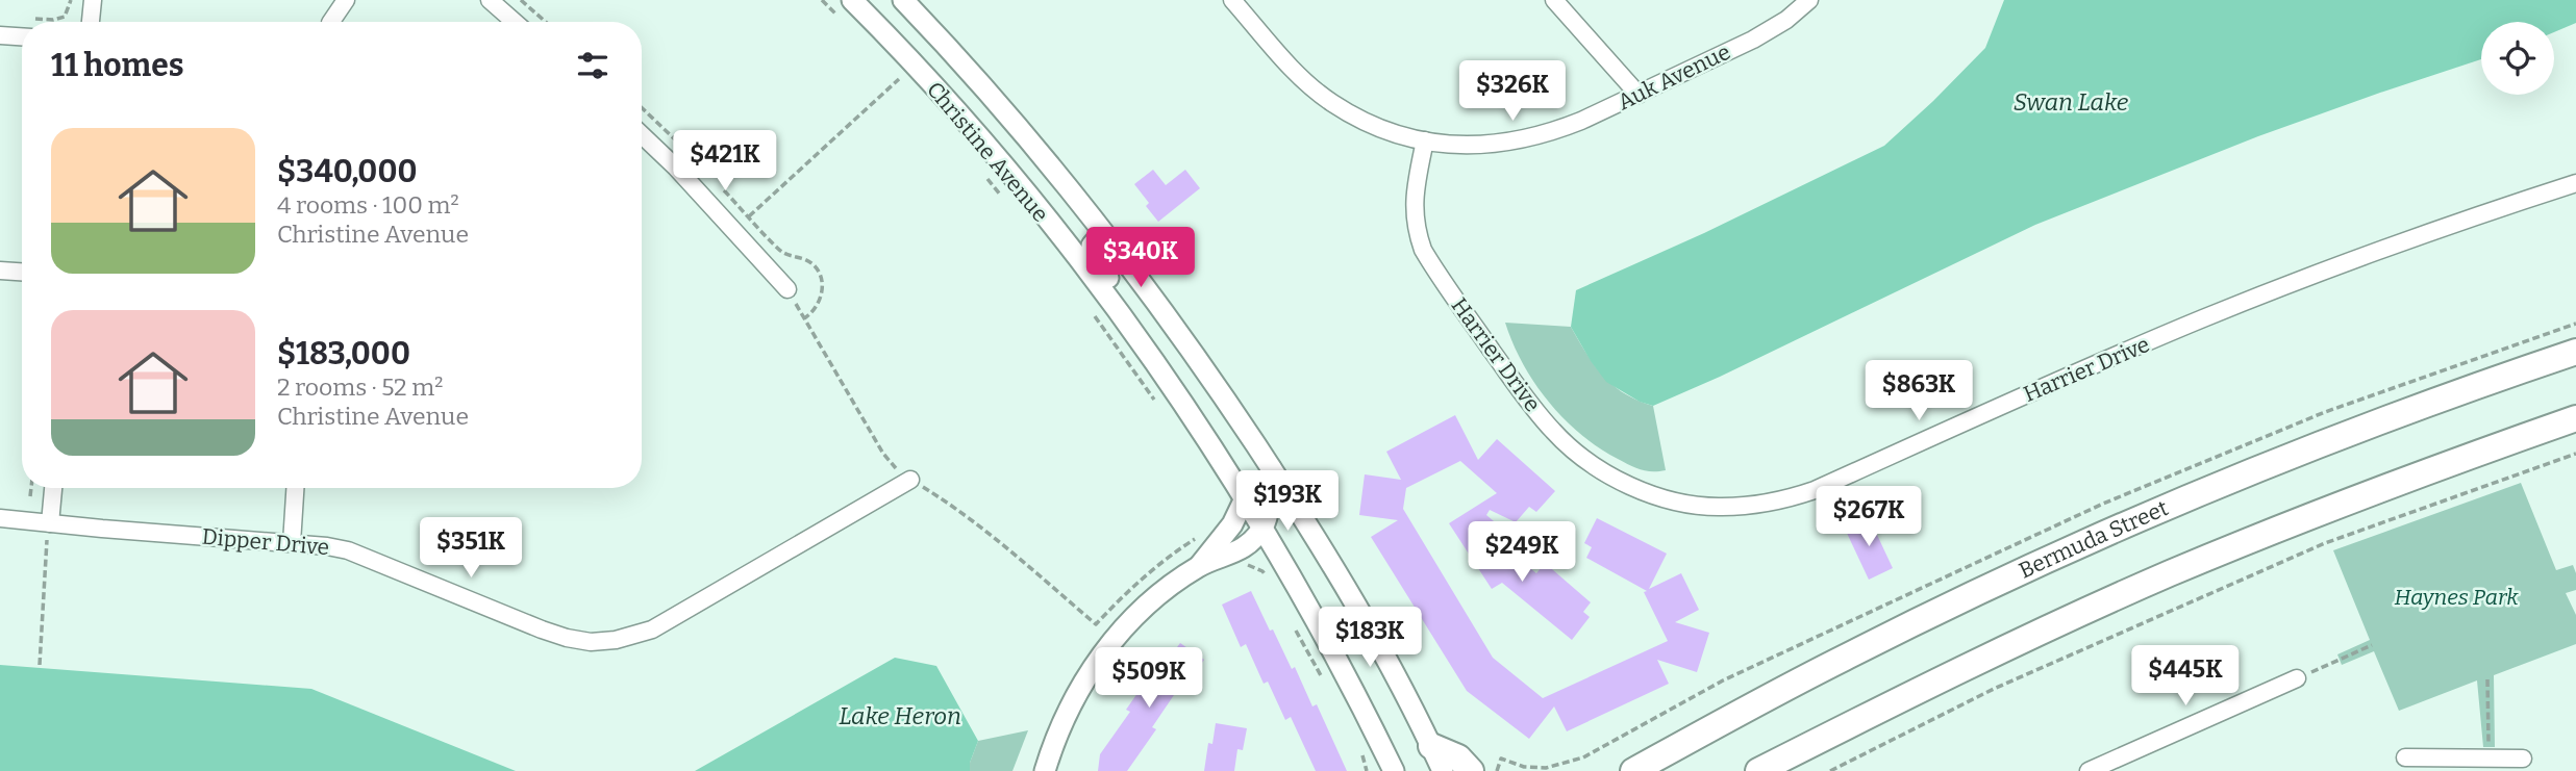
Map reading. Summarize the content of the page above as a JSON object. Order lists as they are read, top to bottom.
{
  "streets": {
    "main road": ["Bermuda Street"],
    "street": [
      "Auk Avenue",
      "Christine Avenue",
      "Harrier Drive",
      "Dipper Drive"
    ]
  },
  "crossings": [
    ["Auk Avenue", "Harrier Drive"]
  ],
  "water": ["Swan Lake", "Lake Heron"],
  "parks": ["Haynes Park"],
  "page": {
    "heading": "11 homes",
    "price": [
      "$326K",
      "$421K",
      "$340K",
      "$863K",
      "$193K",
      "$267K",
      "$351K",
      "$249K",
      "$183K",
      "$445K",
      "$509K"
    ],
    "list": [
      {
        "name": "$340,000",
        "note": "4 rooms · 100 m² · Christine Avenue"
      },
      {
        "name": "$183,000",
        "note": "2 rooms · 52 m² · Christine Avenue"
      }
    ]
  }
}
